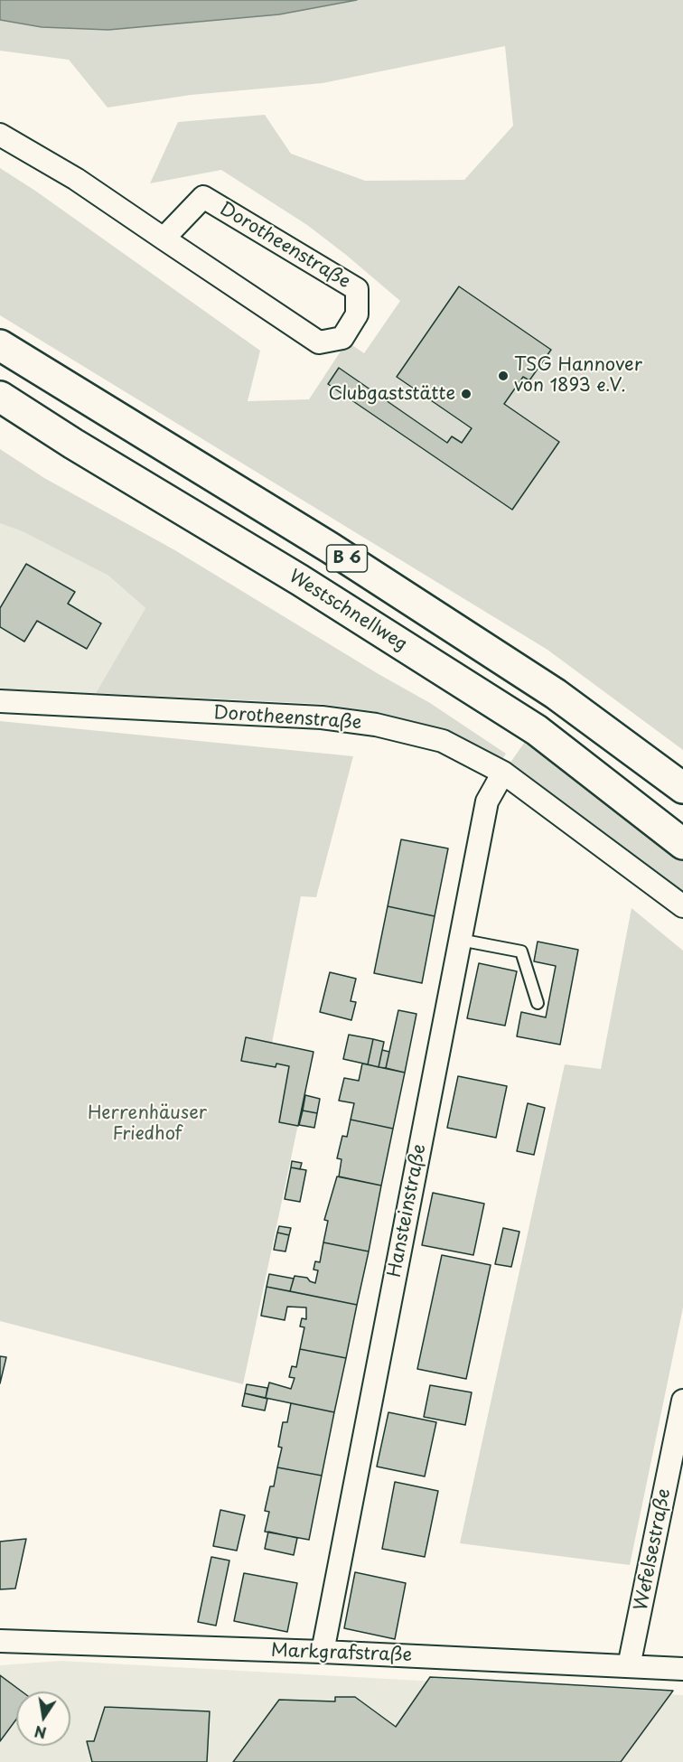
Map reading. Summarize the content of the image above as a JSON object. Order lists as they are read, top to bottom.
{
  "streets": {
    "highway": ["B 6", "Westschnellweg"],
    "street": [
      "Dorotheenstraße",
      "Hansteinstraße",
      "Wefelsestraße",
      "Markgrafstraße"
    ]
  },
  "crossings": [
    ["Dorotheenstraße", "Hansteinstraße"],
    ["Hansteinstraße", "Markgrafstraße"],
    ["Wefelsestraße", "Markgrafstraße"]
  ],
  "parks": ["Herrenhäuser Friedhof"],
  "places": ["TSG Hannover von 1893 e.V.", "Clubgaststätte"],
  "north": "bottom"
}
